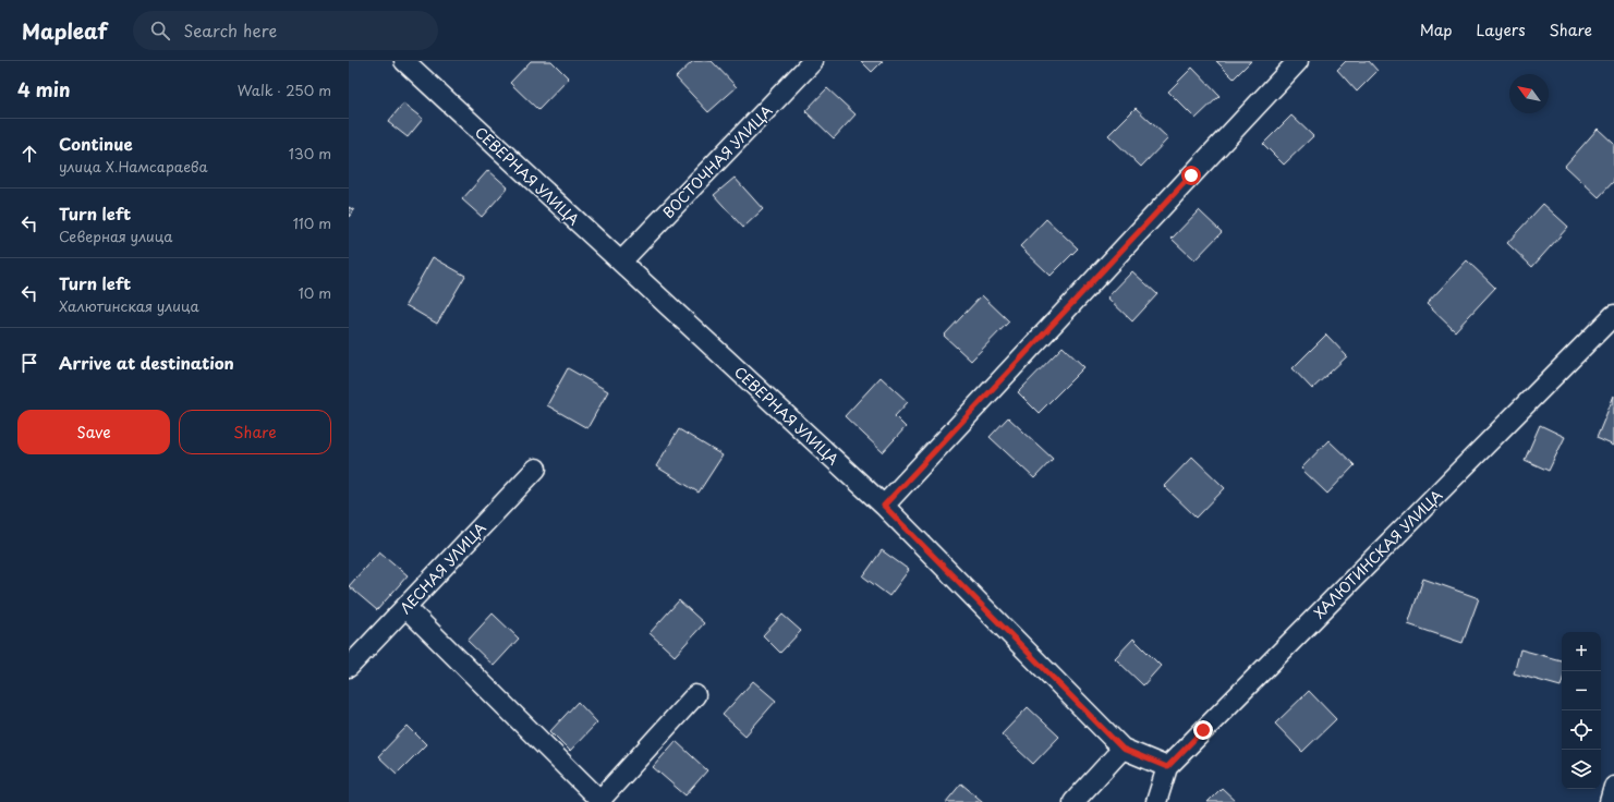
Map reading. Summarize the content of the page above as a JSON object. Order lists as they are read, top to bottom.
{
  "streets": {
    "street": [
      "ВОСТОЧНАЯ УЛИЦА",
      "СЕВЕРНАЯ УЛИЦА",
      "ХАЛЮТИНСКАЯ УЛИЦА",
      "ЛЕСНАЯ УЛИЦА"
    ]
  },
  "crossings": [
    ["ВОСТОЧНАЯ УЛИЦА", "СЕВЕРНАЯ УЛИЦА"],
    ["СЕВЕРНАЯ УЛИЦА", "ХАЛЮТИНСКАЯ УЛИЦА"]
  ],
  "north": "top left",
  "page": {
    "header": "Mapleaf",
    "search": "Search here",
    "nav": ["Map", "Layers", "Share"],
    "heading": ["4 min", "Walk · 250 m"],
    "list": [
      ["Continue", "улица Х.Намсараева", "130 m"],
      ["Turn left", "Северная улица", "110 m"],
      ["Turn left", "Халютинская улица", "10 m"],
      "Arrive at destination"
    ],
    "buttons": ["Save", "Share"],
    "map_buttons": ["+", "−"]
  }
}
